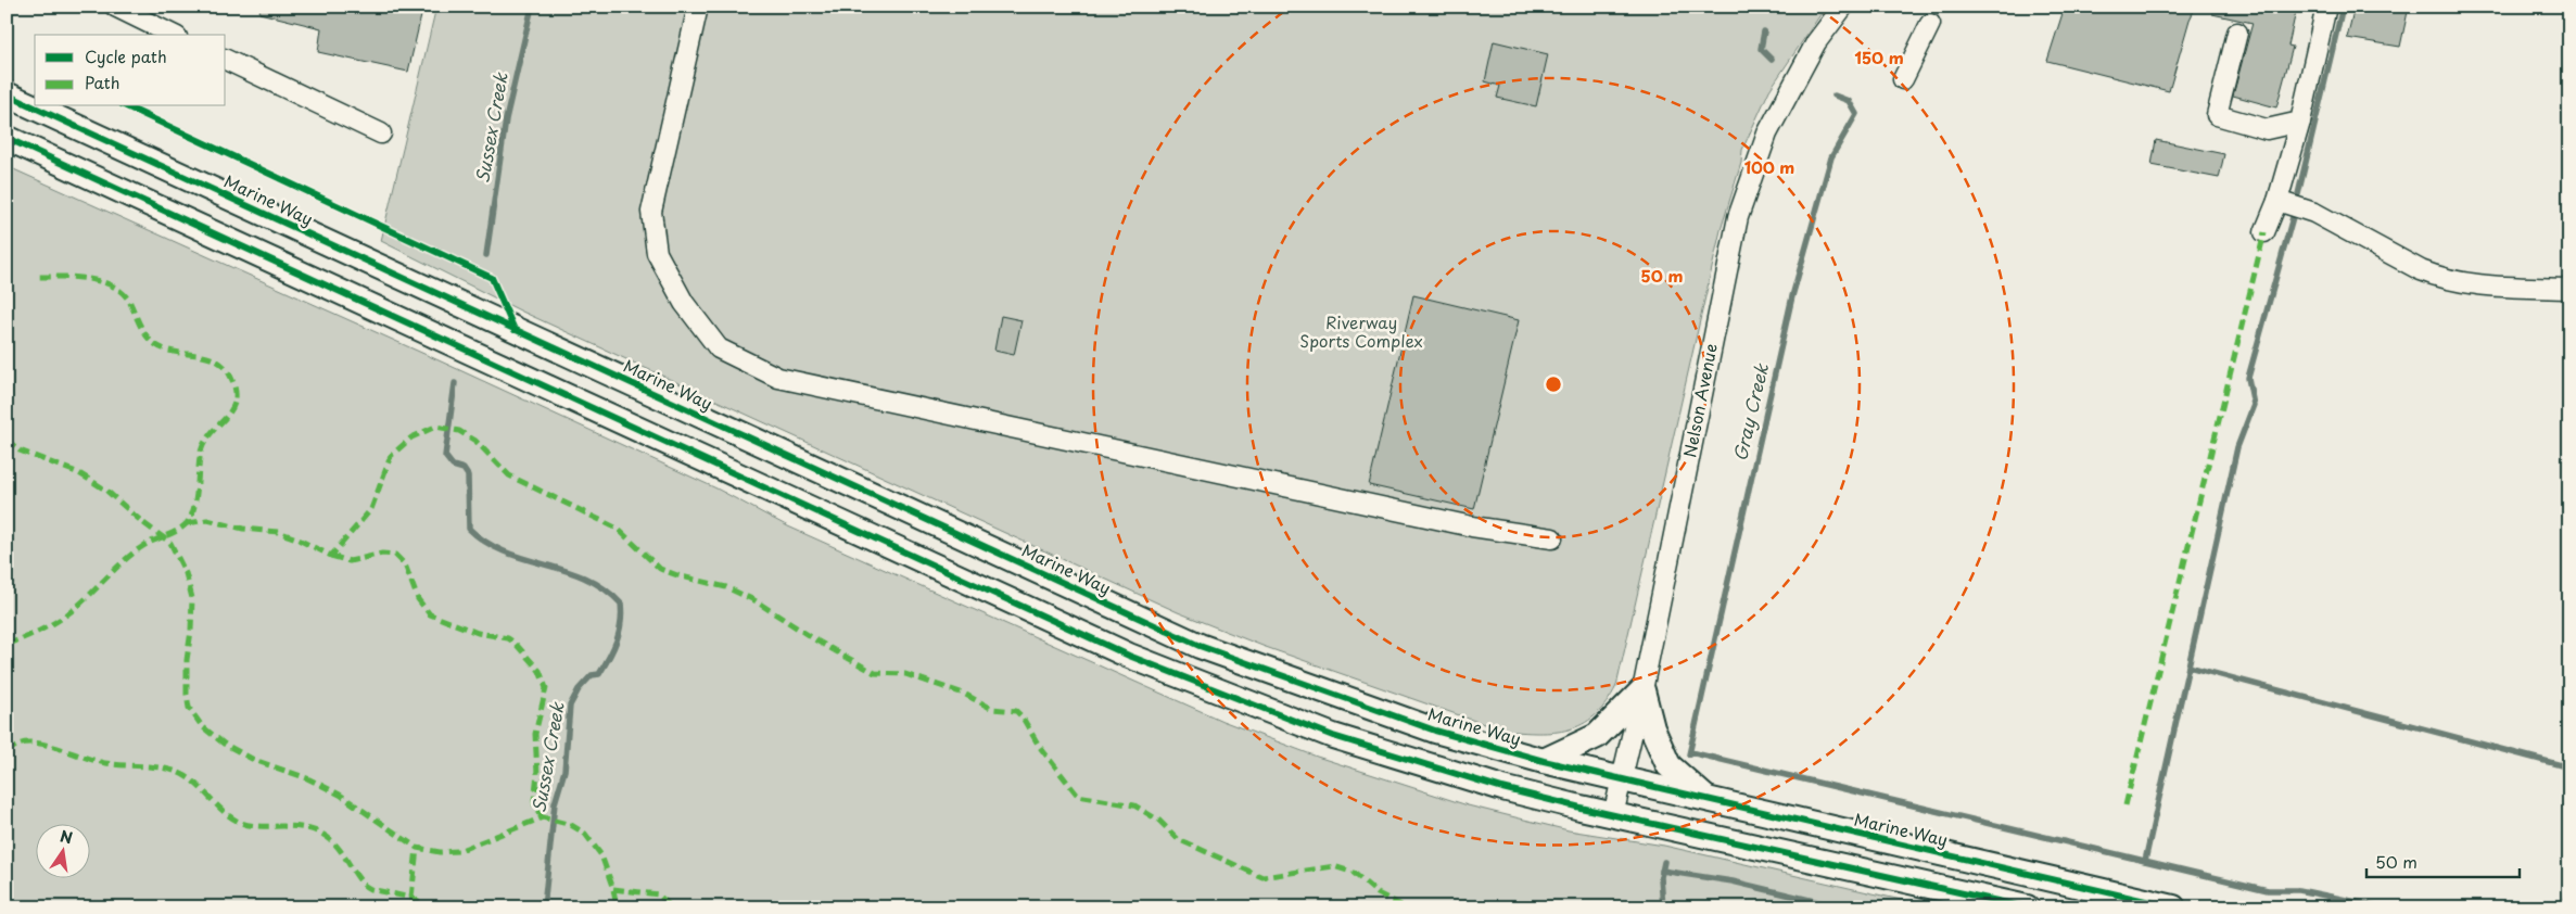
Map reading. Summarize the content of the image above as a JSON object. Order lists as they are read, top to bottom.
{
  "streets": {
    "main road": ["Marine Way"],
    "street": ["Nelson Avenue"]
  },
  "crossings": [
    ["Marine Way", "Nelson Avenue"]
  ],
  "water": ["Sussex Creek", "Gray Creek"],
  "parks": ["Riverway Sports Complex"],
  "legend": ["Cycle path", "Path"],
  "scale_bar": "50 m",
  "north": "top",
  "rings": ["150 m", "100 m", "50 m"]
}
